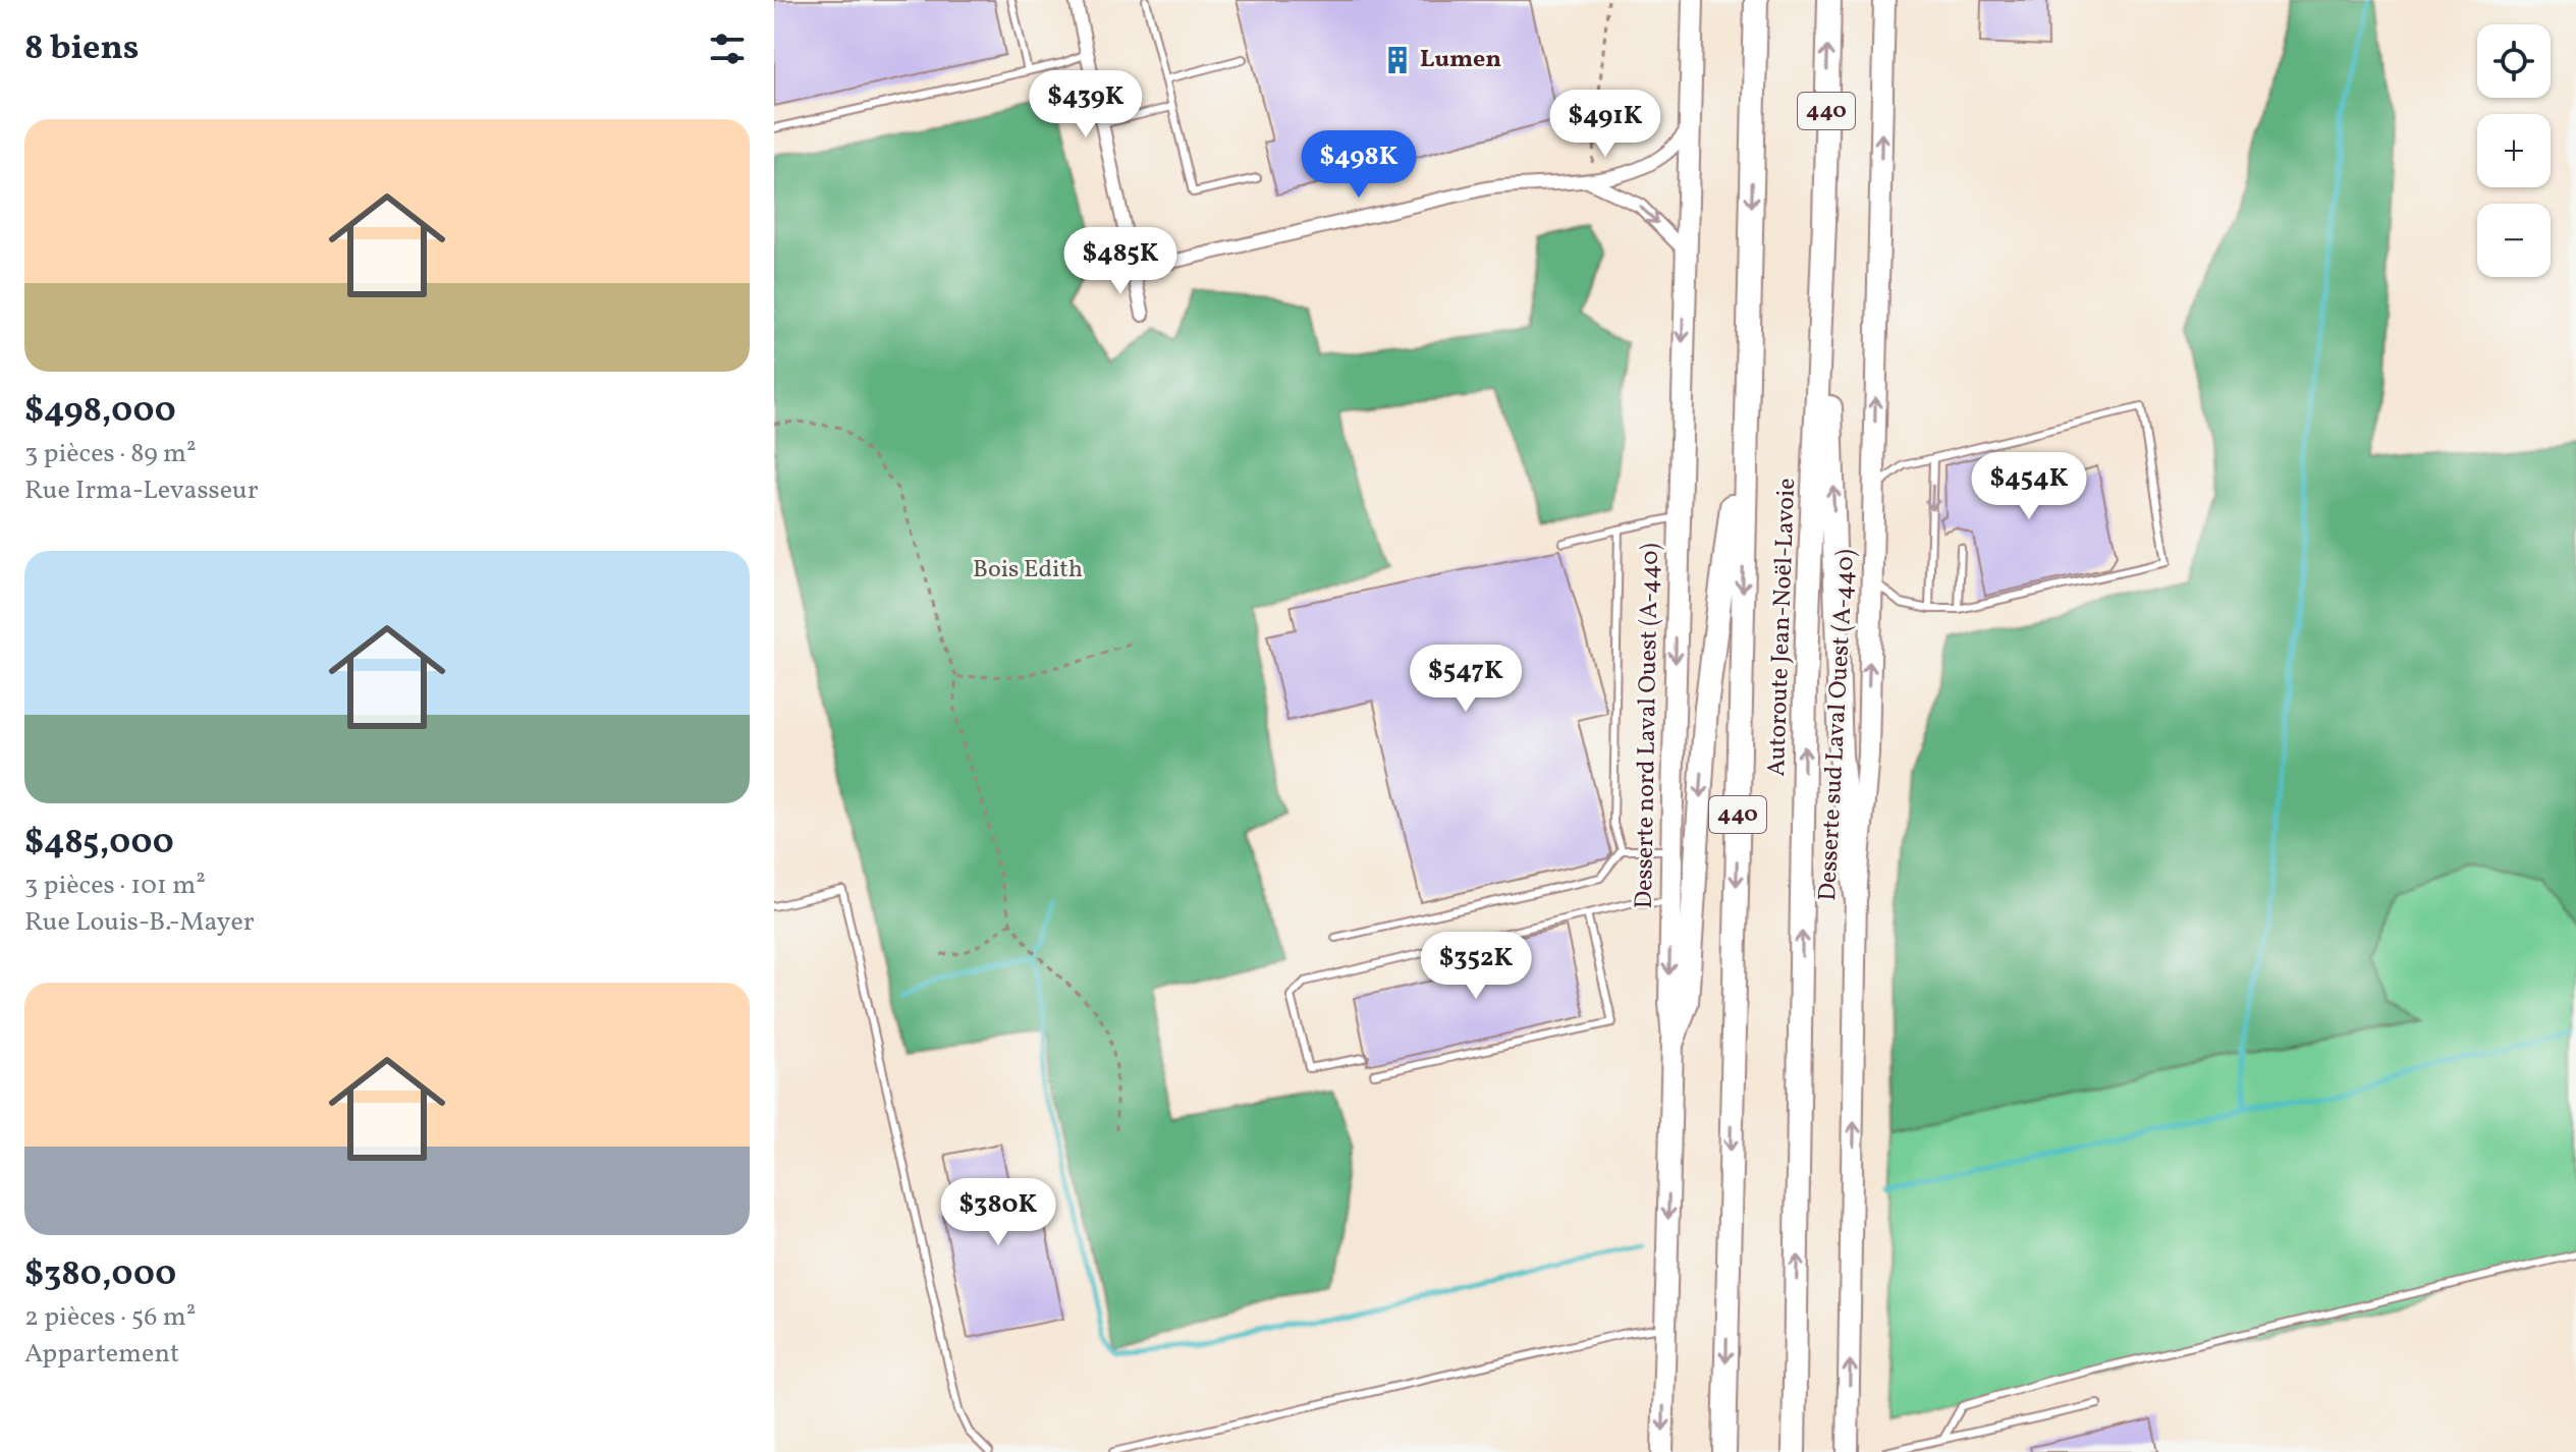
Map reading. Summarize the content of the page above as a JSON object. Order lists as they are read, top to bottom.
{
  "streets": {
    "highway": ["440", "Autoroute Jean-Noël-Lavoie"],
    "main road": ["Desserte sud Laval Ouest (A-440)", "Desserte nord Laval Ouest (A-440)"]
  },
  "one_way": ["Desserte sud Laval Ouest (A-440)", "Desserte nord Laval Ouest (A-440)"],
  "parks": ["Bois Edith"],
  "places": {
    "building": ["Lumen"]
  },
  "page": {
    "heading": "8 biens",
    "map_buttons": ["+", "−"],
    "price": [
      "$439K",
      "$491K",
      "$498K",
      "$485K",
      "$454K",
      "$547K",
      "$352K",
      "$380K"
    ],
    "list": [
      {
        "name": "$498,000",
        "note": "3 pièces · 89 m² · Rue Irma-Levasseur"
      },
      {
        "name": "$485,000",
        "note": "3 pièces · 101 m² · Rue Louis-B.-Mayer"
      },
      {
        "name": "$380,000",
        "note": "2 pièces · 56 m² · Appartement"
      }
    ]
  }
}
